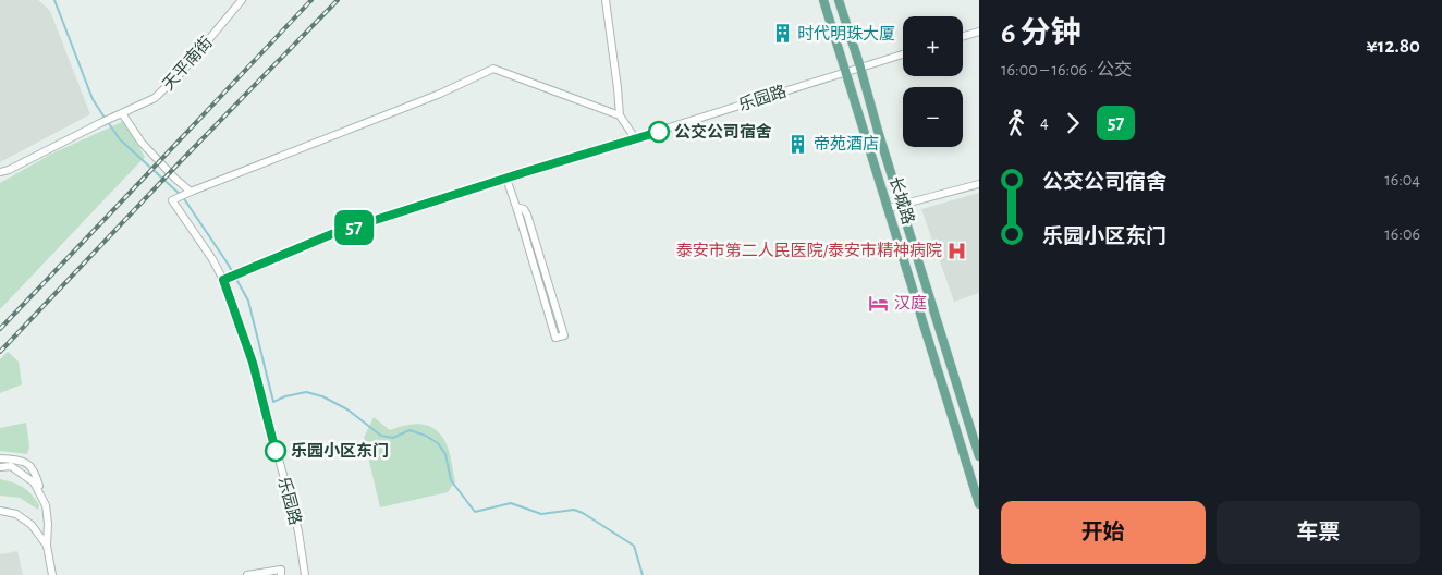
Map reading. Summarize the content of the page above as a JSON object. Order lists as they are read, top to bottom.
{
  "streets": {
    "main road": ["长城路"],
    "street": ["天平南街", "乐园路"]
  },
  "crossings": [
    ["乐园路", "长城路"]
  ],
  "places": {
    "building": ["时代明珠大厦", "帝苑酒店"],
    "other": ["公交公司宿舍", "乐园小区东门"],
    "hospital": ["泰安市第二人民医院/泰安市精神病院"],
    "hotel": ["汉庭"]
  },
  "lines": ["bus line 57"],
  "page": {
    "on_map": "57",
    "heading": ["6 分钟", "16:00 – 16:06 · 公交", "¥12.80"],
    "map_buttons": ["+", "−"],
    "legs": ["4", "57"],
    "list": [
      {
        "name": "公交公司宿舍",
        "value": "16:04"
      },
      {
        "name": "乐园小区东门",
        "value": "16:06"
      }
    ],
    "buttons": ["开始", "车票"]
  }
}
